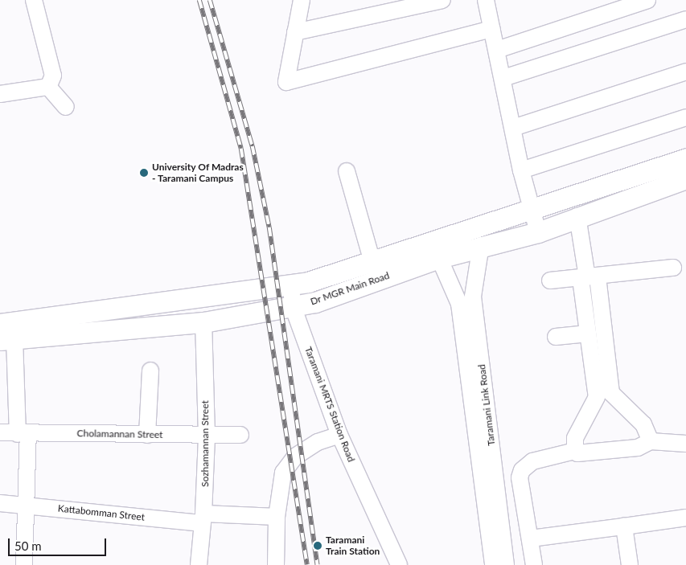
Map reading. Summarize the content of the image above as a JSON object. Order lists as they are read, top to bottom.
{
  "streets": {
    "main road": ["Dr MGR Main Road"],
    "street": [
      "Taramani MRTS Station Road",
      "Taramani Link Road",
      "Cholamannan Street",
      "Sozhamannan Street",
      "Kattabomman Street"
    ]
  },
  "crossings": [
    ["Dr MGR Main Road", "Taramani MRTS Station Road"],
    ["Dr MGR Main Road", "Taramani Link Road"],
    ["Dr MGR Main Road", "Sozhamannan Street"],
    ["Cholamannan Street", "Sozhamannan Street"],
    ["Sozhamannan Street", "Kattabomman Street"]
  ],
  "places": ["University Of Madras - Taramani Campus", "Taramani Train Station"],
  "scale_bar": "50 m"
}
